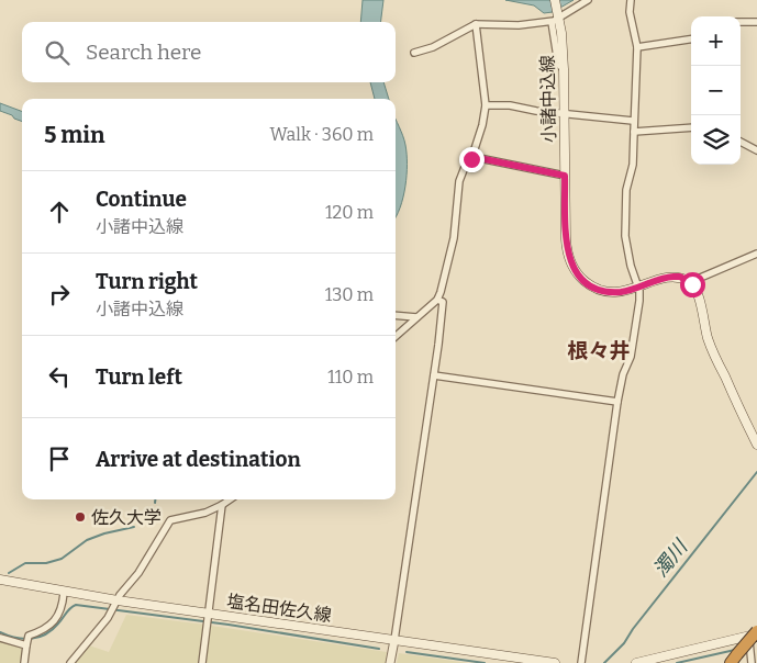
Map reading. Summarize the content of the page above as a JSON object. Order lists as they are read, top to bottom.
{
  "streets": {
    "main road": ["小諸中込線", "塩名田佐久線"]
  },
  "districts": ["根々井"],
  "water": ["濁川"],
  "places": ["佐久大学"],
  "page": {
    "map_buttons": ["+", "−"],
    "search": "Search here",
    "heading": ["5 min", "Walk · 360 m"],
    "list": [
      ["Continue", "小諸中込線", "120 m"],
      ["Turn right", "小諸中込線", "130 m"],
      ["Turn left", "110 m"],
      "Arrive at destination"
    ]
  }
}
